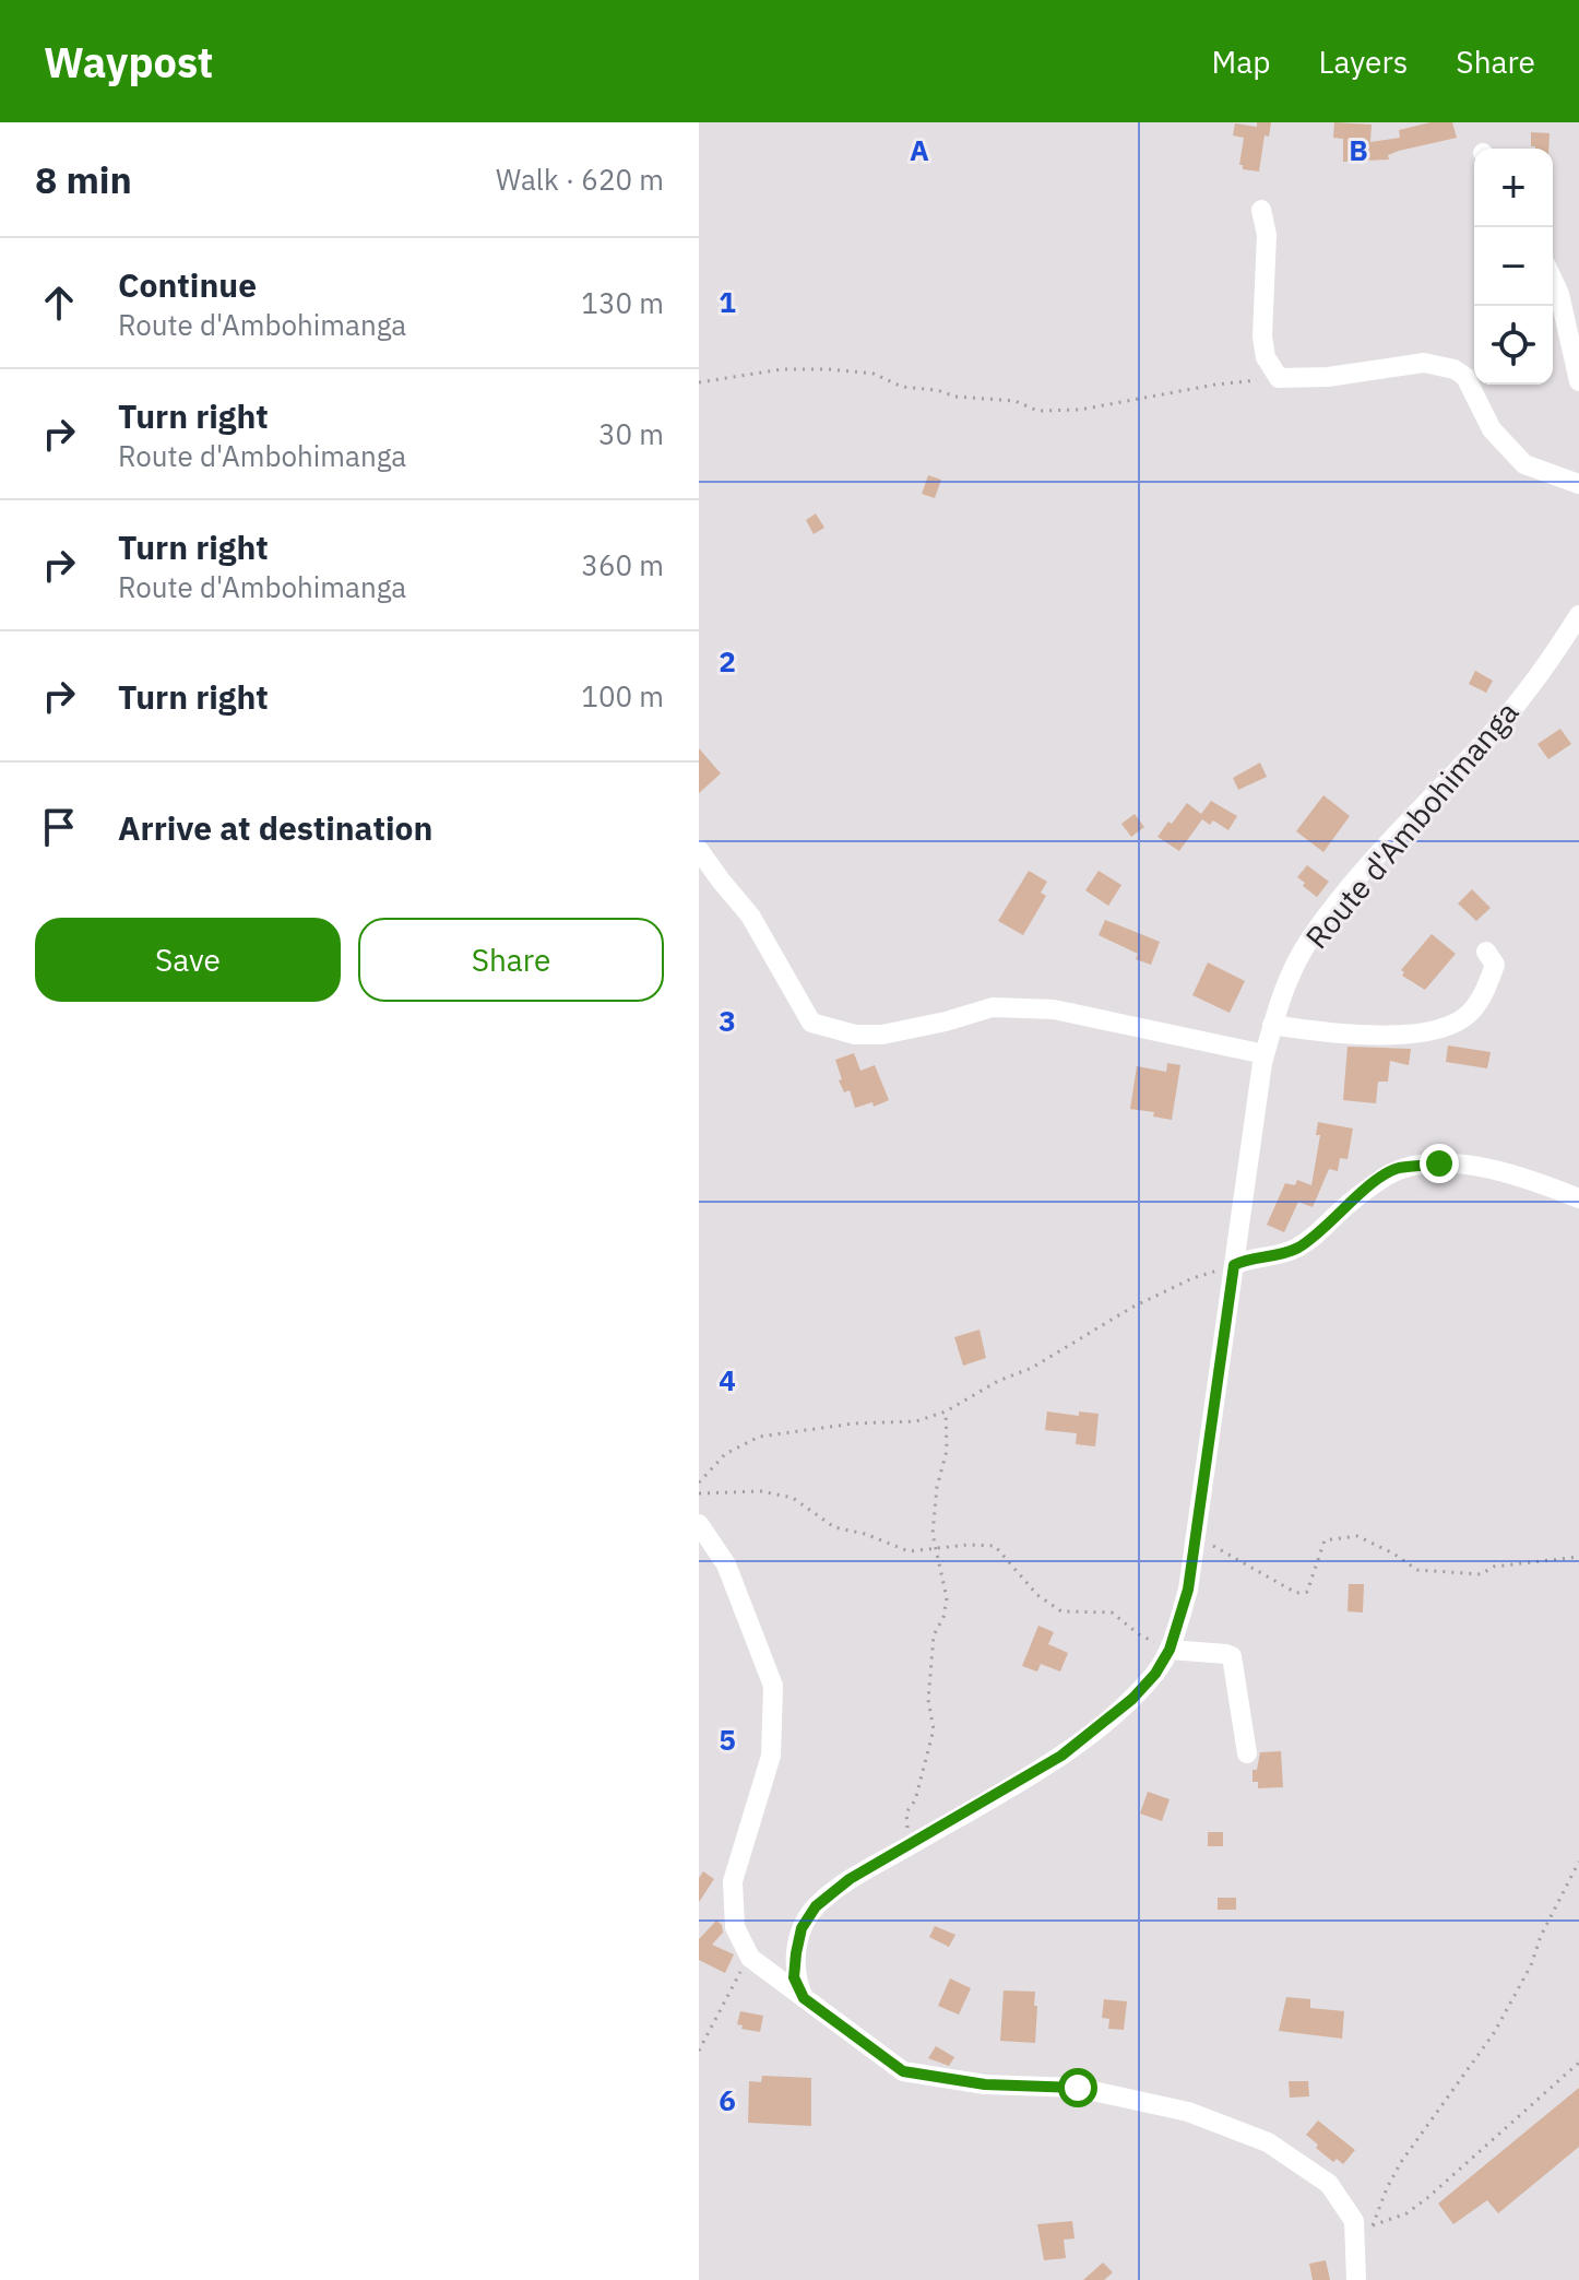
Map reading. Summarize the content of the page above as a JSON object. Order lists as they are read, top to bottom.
{
  "streets": {
    "street": ["Route d'Ambohimanga"]
  },
  "page": {
    "header": "Waypost",
    "nav": ["Map", "Layers", "Share"],
    "heading": ["8 min", "Walk · 620 m"],
    "map_buttons": ["+", "−"],
    "list": [
      ["Continue", "Route d'Ambohimanga", "130 m"],
      ["Turn right", "Route d'Ambohimanga", "30 m"],
      ["Turn right", "Route d'Ambohimanga", "360 m"],
      ["Turn right", "100 m"],
      "Arrive at destination"
    ],
    "buttons": ["Save", "Share"]
  },
  "grid": {
    "columns": ["A", "B"],
    "rows": [
      "1",
      "2",
      "3",
      "4",
      "5",
      "6"
    ]
  }
}
